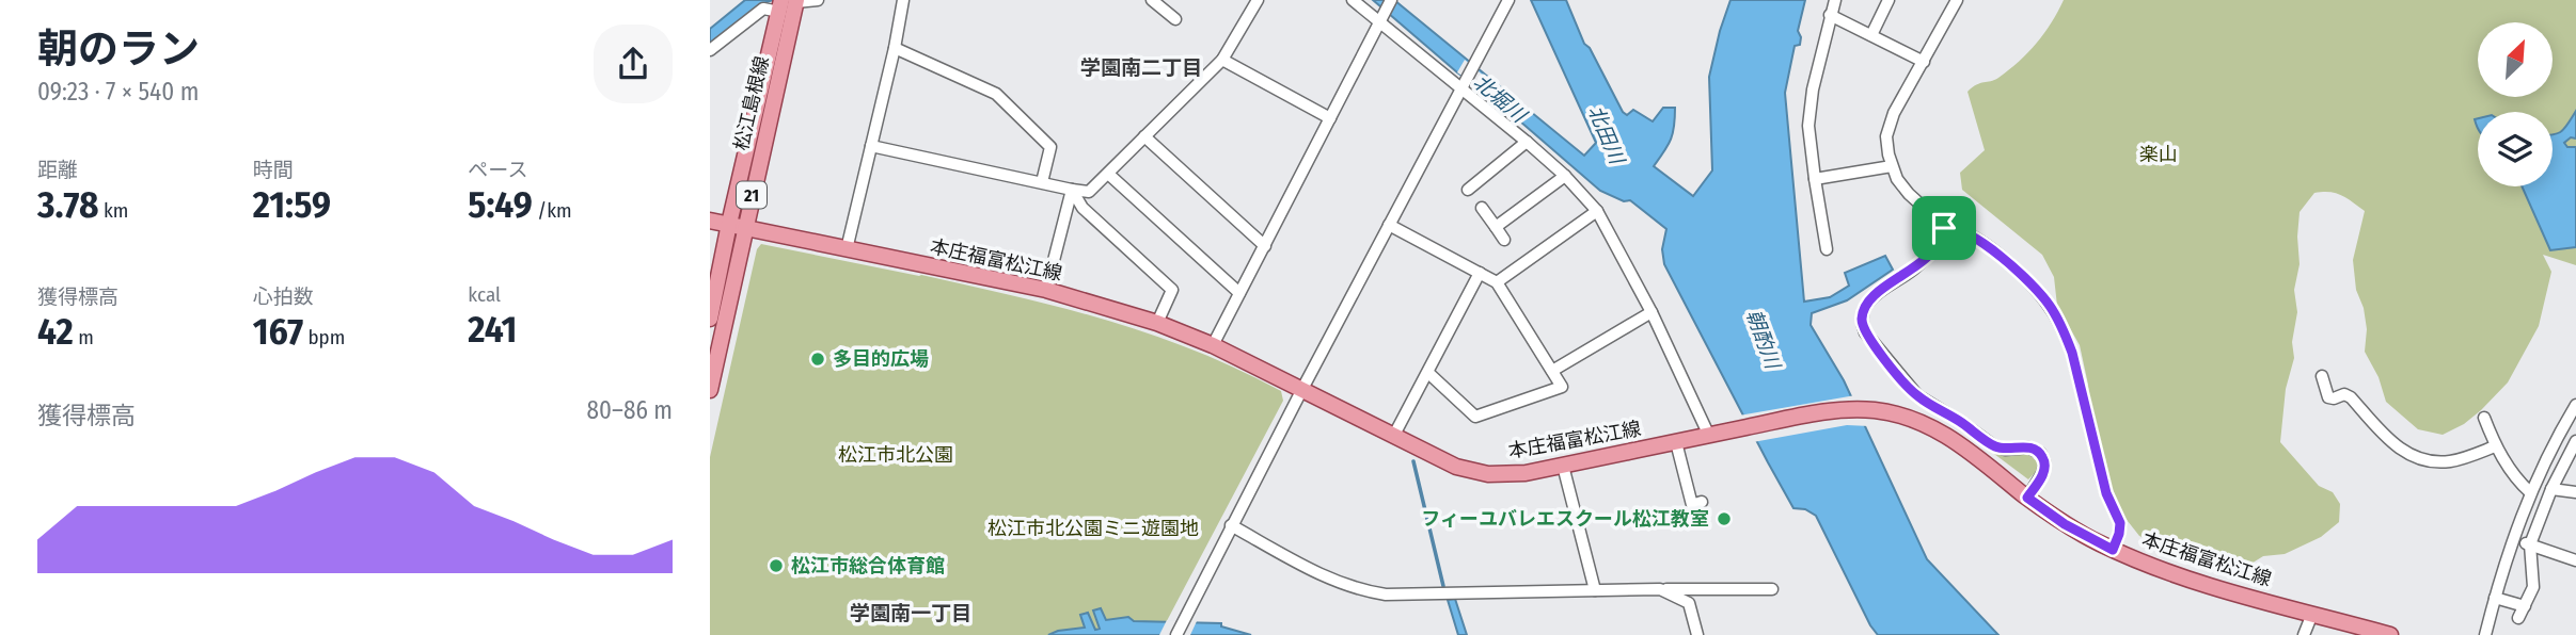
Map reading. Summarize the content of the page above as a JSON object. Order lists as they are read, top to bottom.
{
  "streets": {
    "main road": ["松江島根線", "21", "本庄福富松江線"]
  },
  "crossings": [
    ["松江島根線", "本庄福富松江線"]
  ],
  "districts": ["学園南二丁目", "学園南一丁目"],
  "water": ["北堀川", "北田川", "朝酌川"],
  "parks": ["楽山", "松江市北公園", "松江市北公園ミニ遊園地"],
  "places": ["多目的広場", "フィーユバレエスクール松江教室", "松江市総合体育館"],
  "north": "top right",
  "page": {
    "heading": ["朝のラン", "09:23 · 7 × 540 m"],
    "stats": [
      ["距離", "3.78 km"],
      ["時間", "21:59"],
      ["ペース", "5:49 /km"],
      ["獲得標高", "42 m"],
      ["心拍数", "167 bpm"],
      ["kcal", "241"]
    ],
    "chart": ["獲得標高", "80–86 m"]
  }
}
